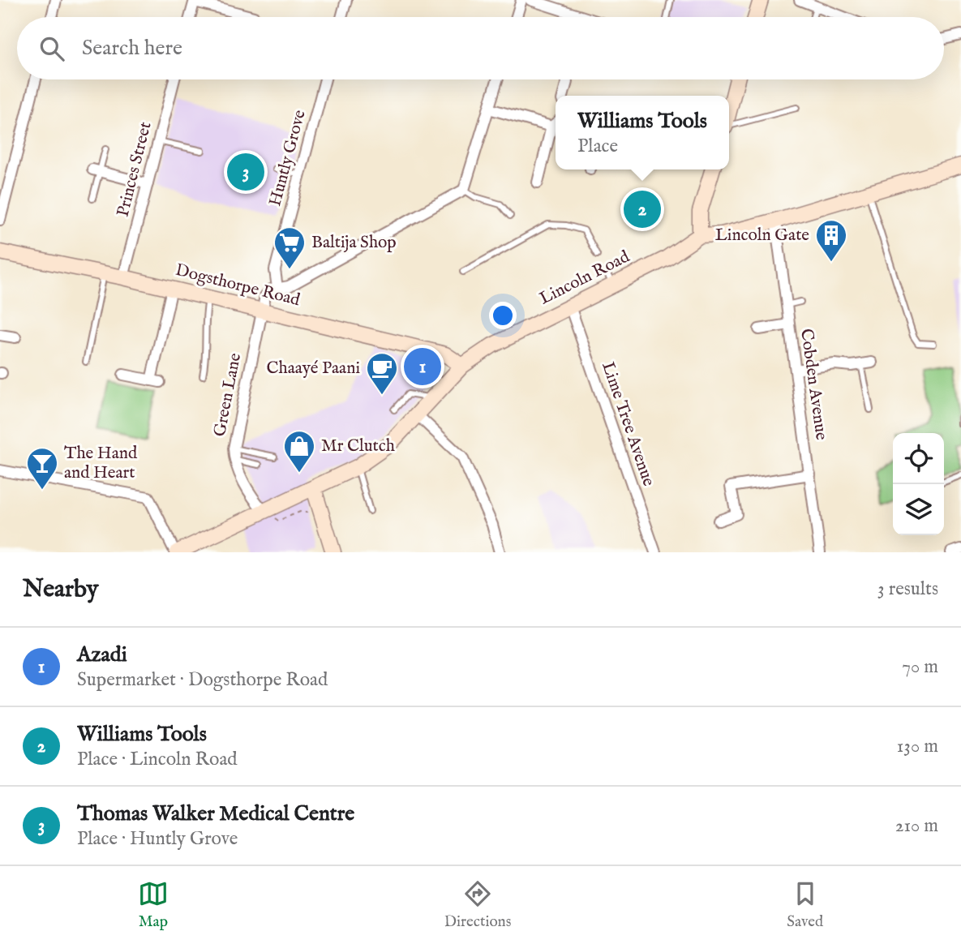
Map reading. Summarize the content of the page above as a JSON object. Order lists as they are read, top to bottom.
{
  "streets": {
    "street": [
      "Huntly Grove",
      "Princes Street",
      "Lincoln Road",
      "Dogsthorpe Road",
      "Cobden Avenue",
      "Green Lane",
      "Lime Tree Avenue"
    ]
  },
  "crossings": [
    ["Princes Street", "Dogsthorpe Road"],
    ["Lincoln Road", "Dogsthorpe Road"],
    ["Lincoln Road", "Cobden Avenue"],
    ["Lincoln Road", "Green Lane"],
    ["Lincoln Road", "Lime Tree Avenue"],
    ["Dogsthorpe Road", "Green Lane"]
  ],
  "places": {
    "building": ["Lincoln Gate"],
    "supermarket": ["Baltija Shop"],
    "cafe": ["Chaayé Paani"],
    "shop": ["Mr Clutch"],
    "bar": ["The Hand and Heart"]
  },
  "page": {
    "search": "Search here",
    "popup": ["Williams Tools", "Place"],
    "pins": ["3", "2", "1"],
    "heading": ["Nearby", "3 results"],
    "list": [
      {
        "mark": "1",
        "name": "Azadi",
        "note": "Supermarket · Dogsthorpe Road",
        "value": "70 m"
      },
      {
        "mark": "2",
        "name": "Williams Tools",
        "note": "Place · Lincoln Road",
        "value": "130 m"
      },
      {
        "mark": "3",
        "name": "Thomas Walker Medical Centre",
        "note": "Place · Huntly Grove",
        "value": "210 m"
      }
    ],
    "nav": ["Map", "Directions", "Saved"]
  }
}
